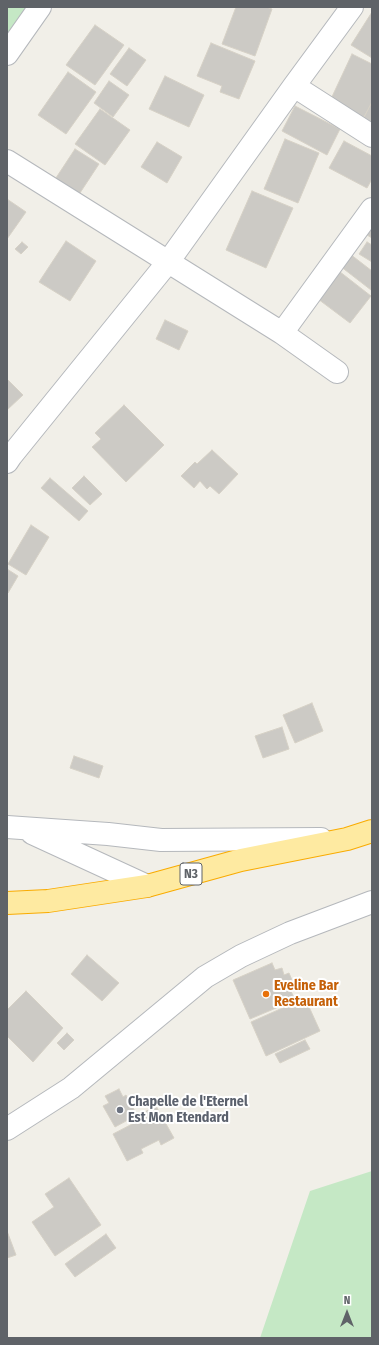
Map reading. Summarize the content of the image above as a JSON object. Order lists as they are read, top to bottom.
{
  "streets": {
    "highway": ["N3"]
  },
  "places": ["Eveline Bar Restaurant", "Chapelle de l'Eternel Est Mon Etendard"],
  "north": "top"
}
